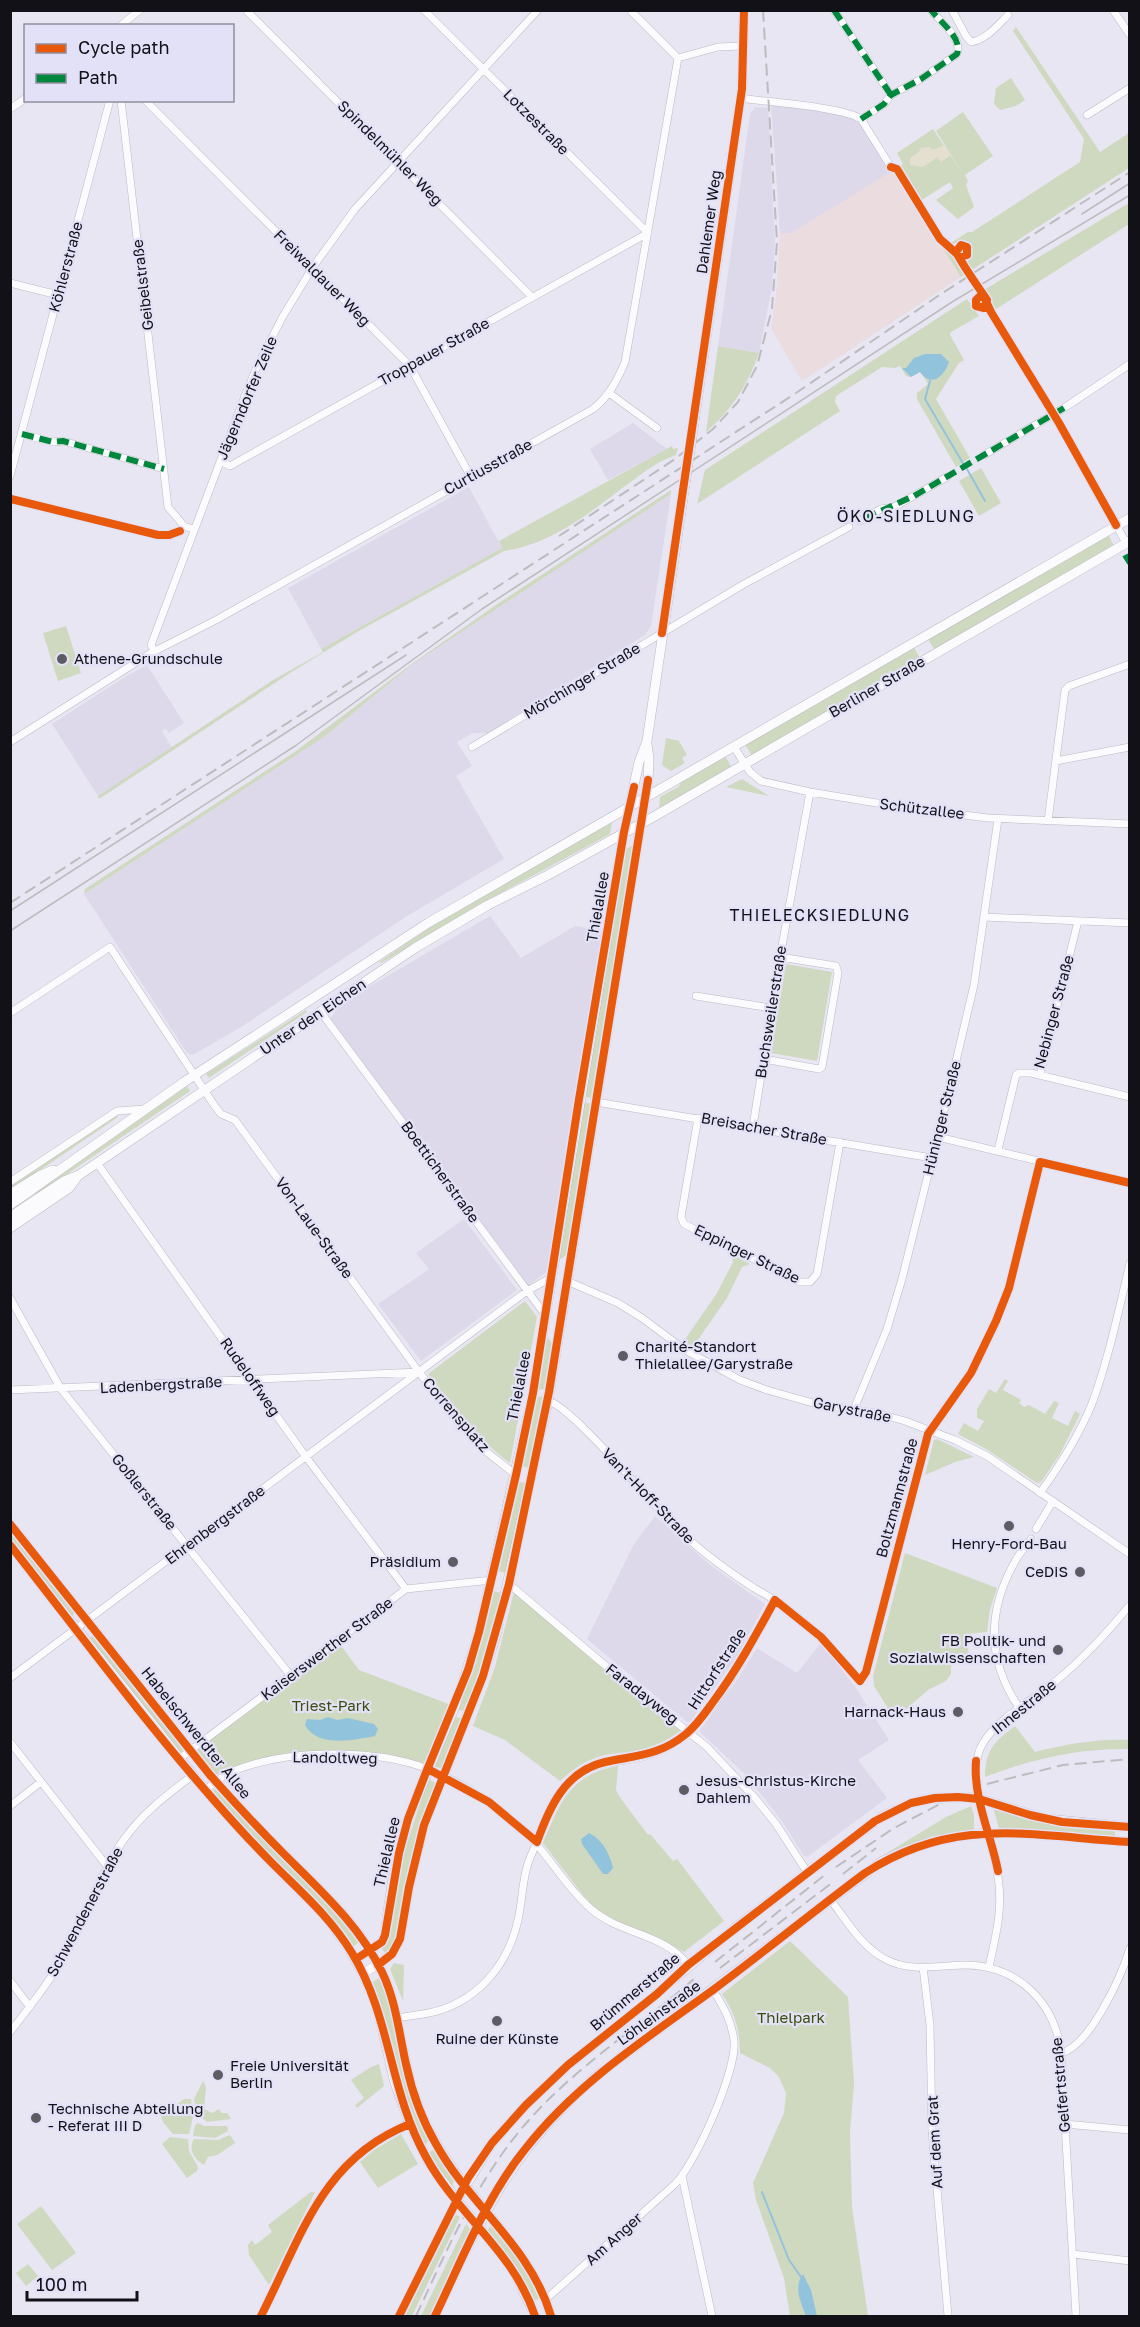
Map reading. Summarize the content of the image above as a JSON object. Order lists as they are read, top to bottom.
{
  "streets": {
    "main road": [
      "Dahlemer Weg",
      "Berliner Straße",
      "Thielallee",
      "Unter den Eichen",
      "Boetticherstraße",
      "Habelschwerdter Allee",
      "Brümmerstraße",
      "Löhleinstraße"
    ],
    "street": [
      "Lotzestraße",
      "Spindelmühler Weg",
      "Köhlerstraße",
      "Freiwaldauer Weg",
      "Geibelstraße",
      "Troppauer Straße",
      "Jägerndorfer Zeile",
      "Curtiusstraße",
      "Mörchinger Straße",
      "Schützallee",
      "Buchsweilerstraße",
      "Nebinger Straße",
      "Hüninger Straße",
      "Breisacher Straße",
      "Von-Laue-Straße",
      "Eppinger Straße",
      "Rudeloffweg",
      "Ladenbergstraße",
      "Garystraße",
      "Corrensplatz",
      "Goßlerstraße",
      "Van't-Hoff-Straße",
      "Boltzmannstraße",
      "Ehrenbergstraße",
      "Kaiserswerther Straße",
      "Hittorfstraße",
      "Faradayweg",
      "Ihnestraße",
      "Landoltweg",
      "Schwendenerstraße",
      "Gelfertstraße",
      "Auf dem Grat",
      "Am Anger"
    ]
  },
  "crossings": [
    ["Lotzestraße", "Troppauer Straße"],
    ["Lotzestraße", "Jägerndorfer Zeile"],
    ["Lotzestraße", "Curtiusstraße"],
    ["Spindelmühler Weg", "Troppauer Straße"],
    ["Spindelmühler Weg", "Jägerndorfer Zeile"],
    ["Dahlemer Weg", "Mörchinger Straße"],
    ["Freiwaldauer Weg", "Troppauer Straße"],
    ["Freiwaldauer Weg", "Jägerndorfer Zeile"],
    ["Freiwaldauer Weg", "Curtiusstraße"],
    ["Geibelstraße", "Jägerndorfer Zeile"],
    ["Troppauer Straße", "Jägerndorfer Zeile"],
    ["Troppauer Straße", "Curtiusstraße"],
    ["Jägerndorfer Zeile", "Curtiusstraße"],
    ["Berliner Straße", "Schützallee"],
    ["Berliner Straße", "Thielallee"],
    ["Berliner Straße", "Unter den Eichen"],
    ["Schützallee", "Buchsweilerstraße"],
    ["Schützallee", "Hüninger Straße"],
    ["Thielallee", "Unter den Eichen"],
    ["Thielallee", "Breisacher Straße"],
    ["Thielallee", "Boetticherstraße"],
    ["Thielallee", "Garystraße"],
    ["Thielallee", "Corrensplatz"],
    ["Thielallee", "Van't-Hoff-Straße"],
    ["Thielallee", "Kaiserswerther Straße"],
    ["Thielallee", "Faradayweg"],
    ["Thielallee", "Habelschwerdter Allee"],
    ["Thielallee", "Landoltweg"],
    ["Buchsweilerstraße", "Breisacher Straße"],
    ["Unter den Eichen", "Boetticherstraße"],
    ["Unter den Eichen", "Von-Laue-Straße"],
    ["Unter den Eichen", "Rudeloffweg"],
    ["Hüninger Straße", "Breisacher Straße"],
    ["Hüninger Straße", "Garystraße"],
    ["Breisacher Straße", "Eppinger Straße"],
    ["Boetticherstraße", "Corrensplatz"],
    ["Von-Laue-Straße", "Ladenbergstraße"],
    ["Von-Laue-Straße", "Corrensplatz"],
    ["Von-Laue-Straße", "Ehrenbergstraße"],
    ["Rudeloffweg", "Ladenbergstraße"],
    ["Rudeloffweg", "Ehrenbergstraße"],
    ["Rudeloffweg", "Kaiserswerther Straße"],
    ["Ladenbergstraße", "Corrensplatz"],
    ["Ladenbergstraße", "Goßlerstraße"],
    ["Ladenbergstraße", "Ehrenbergstraße"],
    ["Garystraße", "Boltzmannstraße"],
    ["Corrensplatz", "Ehrenbergstraße"],
    ["Goßlerstraße", "Ehrenbergstraße"],
    ["Goßlerstraße", "Kaiserswerther Straße"],
    ["Van't-Hoff-Straße", "Boltzmannstraße"],
    ["Van't-Hoff-Straße", "Hittorfstraße"],
    ["Ehrenbergstraße", "Habelschwerdter Allee"],
    ["Kaiserswerther Straße", "Habelschwerdter Allee"],
    ["Hittorfstraße", "Faradayweg"],
    ["Hittorfstraße", "Landoltweg"],
    ["Faradayweg", "Brümmerstraße"],
    ["Ihnestraße", "Brümmerstraße"],
    ["Ihnestraße", "Löhleinstraße"],
    ["Ihnestraße", "Gelfertstraße"],
    ["Habelschwerdter Allee", "Landoltweg"],
    ["Habelschwerdter Allee", "Schwendenerstraße"],
    ["Landoltweg", "Brümmerstraße"],
    ["Löhleinstraße", "Gelfertstraße"],
    ["Gelfertstraße", "Auf dem Grat"]
  ],
  "districts": ["ÖKO-SIEDLUNG", "THIELECKSIEDLUNG"],
  "parks": ["Triest-Park", "Thielpark"],
  "places": [
    "Athene-Grundschule",
    "Charité-Standort Thielallee/Garystraße",
    "Henry-Ford-Bau",
    "Präsidium",
    "CeDiS",
    "FB Politik- und Sozialwissenschaften",
    "Harnack-Haus",
    "Jesus-Christus-Kirche Dahlem",
    "Ruine der Künste",
    "Freie Universität Berlin",
    "Technische Abteilung - Referat III D"
  ],
  "legend": ["Cycle path", "Path"],
  "scale_bar": "100 m"
}
